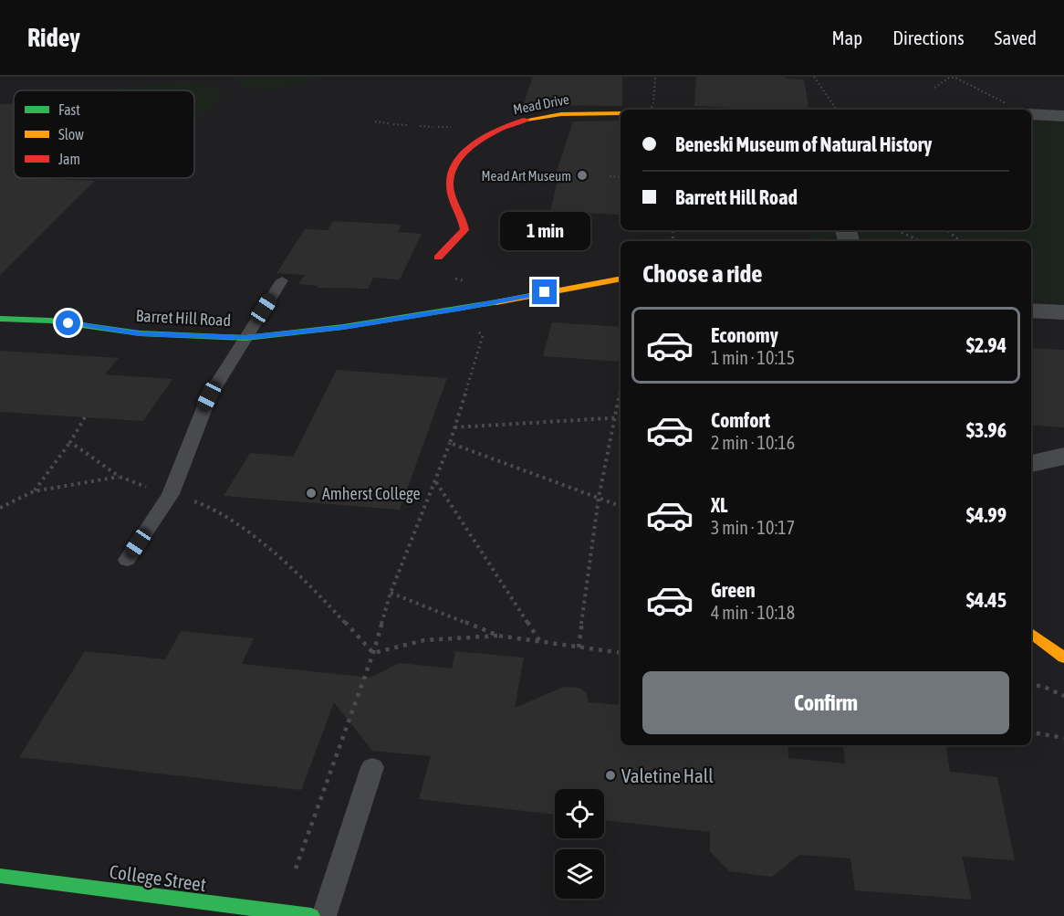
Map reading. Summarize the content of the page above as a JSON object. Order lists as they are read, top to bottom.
{
  "streets": {
    "main road": ["Mead Drive", "Barret Hill Road", "College Street"]
  },
  "places": ["Mead Art Museum", "Amherst College", "Valetine Hall"],
  "legend": ["Fast", "Slow", "Jam"],
  "page": {
    "header": "Ridey",
    "nav": ["Map", "Directions", "Saved"],
    "banner": ["Beneski Museum of Natural History", "Barrett Hill Road"],
    "bubble": "1 min",
    "heading": "Choose a ride",
    "list": [
      {
        "name": "Economy",
        "note": "1 min · 10:15",
        "value": "$2.94"
      },
      {
        "name": "Comfort",
        "note": "2 min · 10:16",
        "value": "$3.96"
      },
      {
        "name": "XL",
        "note": "3 min · 10:17",
        "value": "$4.99"
      },
      {
        "name": "Green",
        "note": "4 min · 10:18",
        "value": "$4.45"
      }
    ],
    "buttons": "Confirm"
  }
}
